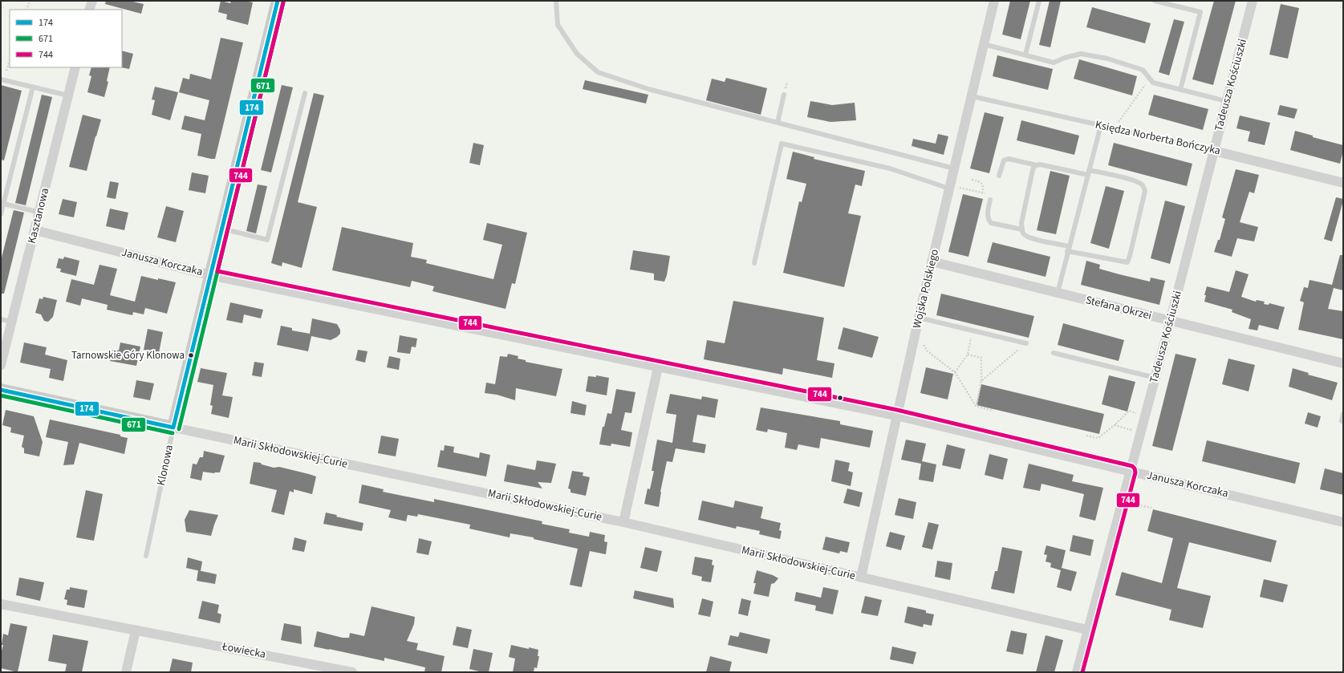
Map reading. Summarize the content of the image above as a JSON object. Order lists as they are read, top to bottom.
{
  "streets": {
    "street": [
      "Tadeusza Kościuszki",
      "Księdza Norberta Bończyka",
      "Kasztanowa",
      "Janusza Korczaka",
      "Wojska Polskiego",
      "Stefana Okrzei",
      "Marii Skłodowskiej-Curie",
      "Klonowa",
      "Łowiecka"
    ]
  },
  "crossings": [
    ["Tadeusza Kościuszki", "Księdza Norberta Bończyka"],
    ["Tadeusza Kościuszki", "Janusza Korczaka"],
    ["Tadeusza Kościuszki", "Stefana Okrzei"],
    ["Tadeusza Kościuszki", "Marii Skłodowskiej-Curie"],
    ["Księdza Norberta Bończyka", "Wojska Polskiego"],
    ["Kasztanowa", "Janusza Korczaka"],
    ["Janusza Korczaka", "Wojska Polskiego"],
    ["Janusza Korczaka", "Klonowa"],
    ["Wojska Polskiego", "Stefana Okrzei"],
    ["Wojska Polskiego", "Marii Skłodowskiej-Curie"],
    ["Marii Skłodowskiej-Curie", "Klonowa"]
  ],
  "places": ["Tarnowskie Góry Klonowa"],
  "lines": ["transit line 174", "transit line 671", "transit line 744"],
  "legend": ["174", "671", "744"]
}
